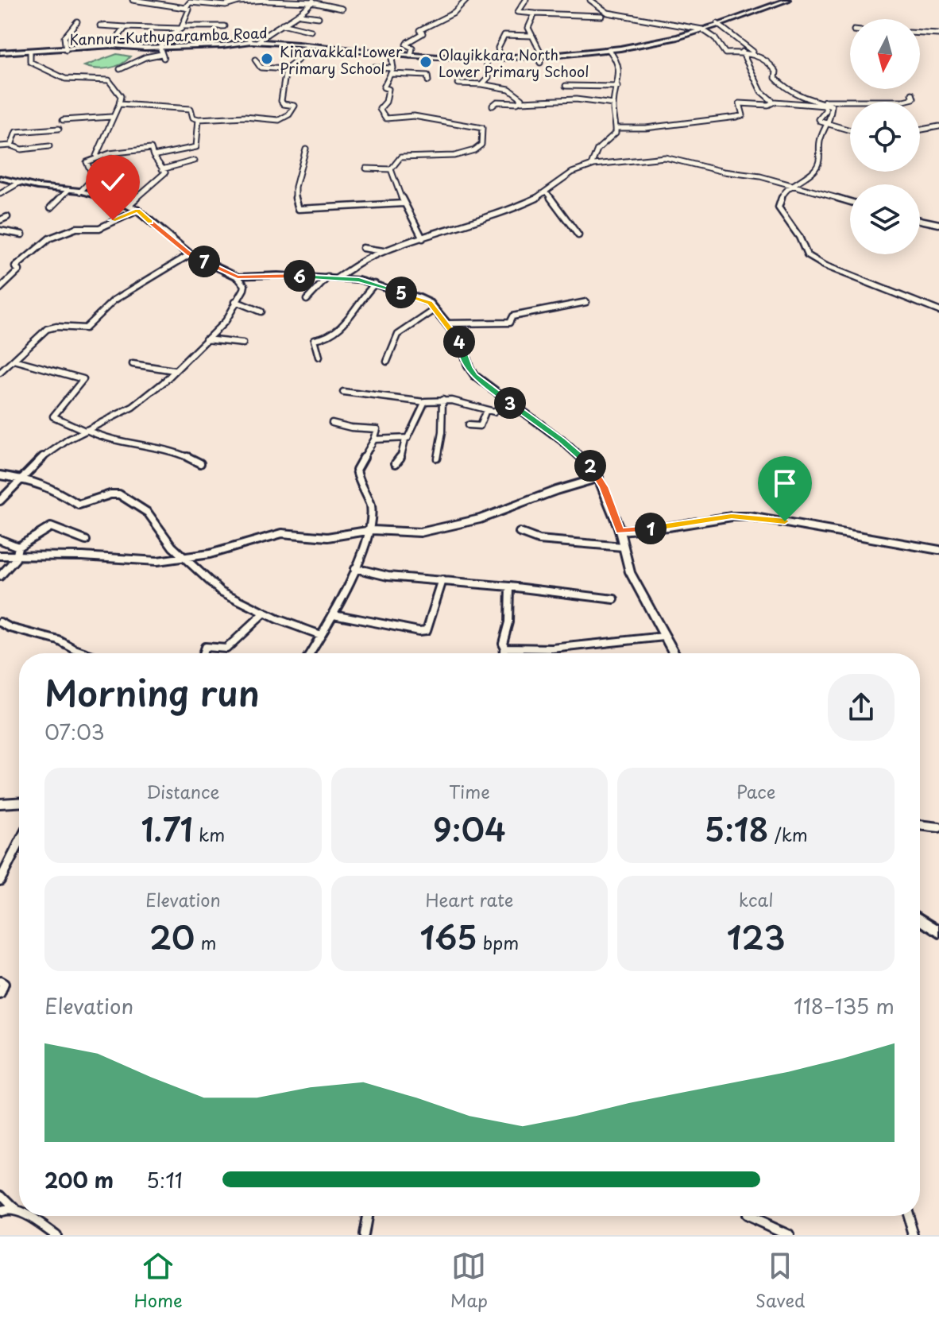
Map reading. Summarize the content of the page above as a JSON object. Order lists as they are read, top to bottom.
{
  "streets": {
    "main road": ["Kannur-Kuthuparamba Road"]
  },
  "places": ["Kinavakkal Lower Primary School", "Olayikkara North Lower Primary School"],
  "north": "bottom",
  "page": {
    "pins": [
      "7",
      "6",
      "5",
      "4",
      "3",
      "2",
      "1"
    ],
    "heading": ["Morning run", "07:03"],
    "stats": [
      ["Distance", "1.71 km"],
      ["Time", "9:04"],
      ["Pace", "5:18 /km"],
      ["Elevation", "20 m"],
      ["Heart rate", "165 bpm"],
      ["kcal", "123"]
    ],
    "chart": ["Elevation", "118–135 m"],
    "list": [
      {
        "name": "200 m",
        "note": "5:11"
      }
    ],
    "tabs": ["Home", "Map", "Saved"]
  }
}
